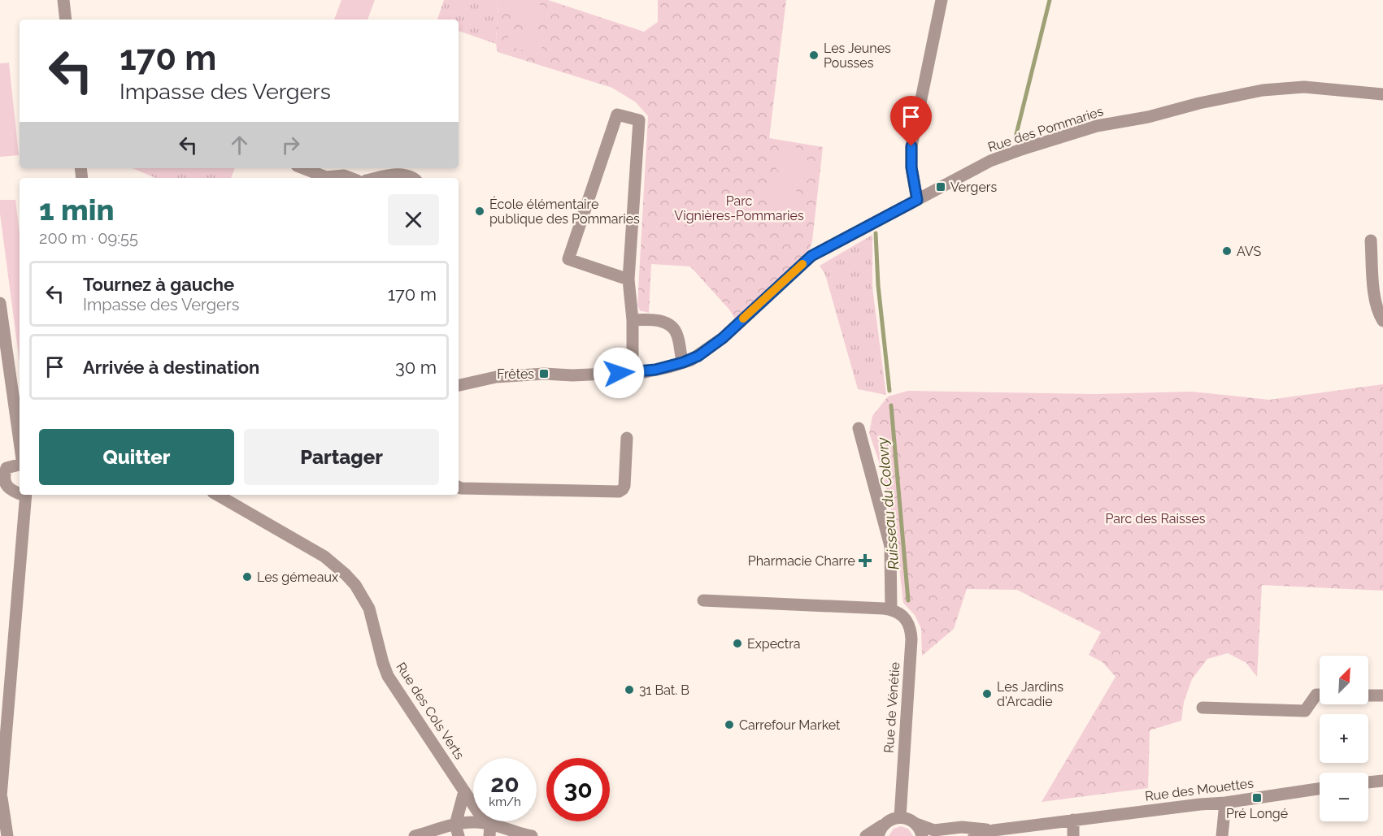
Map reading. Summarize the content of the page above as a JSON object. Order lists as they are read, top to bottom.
{
  "streets": {
    "street": [
      "Rue des Pommaries",
      "Rue de Vénétie",
      "Rue des Cols Verts",
      "Rue des Mouettes"
    ]
  },
  "crossings": [
    ["Rue de Vénétie", "Rue des Mouettes"]
  ],
  "water": ["Ruisseau du Colovry"],
  "parks": ["Parc Vignières-Pommaries", "Parc des Raisses"],
  "places": {
    "other": [
      "Les Jeunes Pousses",
      "École élémentaire publique des Pommaries",
      "AVS",
      "Les gémeaux",
      "Expectra",
      "31 Bat. B",
      "Les Jardins d'Arcadie",
      "Carrefour Market"
    ],
    "transit": ["Vergers", "Frêtes", "Pré Longé"],
    "health": ["Pharmacie Charre"]
  },
  "north": "top right",
  "page": {
    "turn": ["170 m", "Impasse des Vergers"],
    "heading": ["1 min", "200 m · 09:55"],
    "list": [
      {
        "name": "Tournez à gauche",
        "note": "Impasse des Vergers",
        "value": "170 m"
      },
      {
        "name": "Arrivée à destination",
        "value": "30 m"
      }
    ],
    "buttons": ["Quitter", "Partager"],
    "map_buttons": ["+", "−"],
    "speed": "20 km/h",
    "limit": "30"
  }
}
